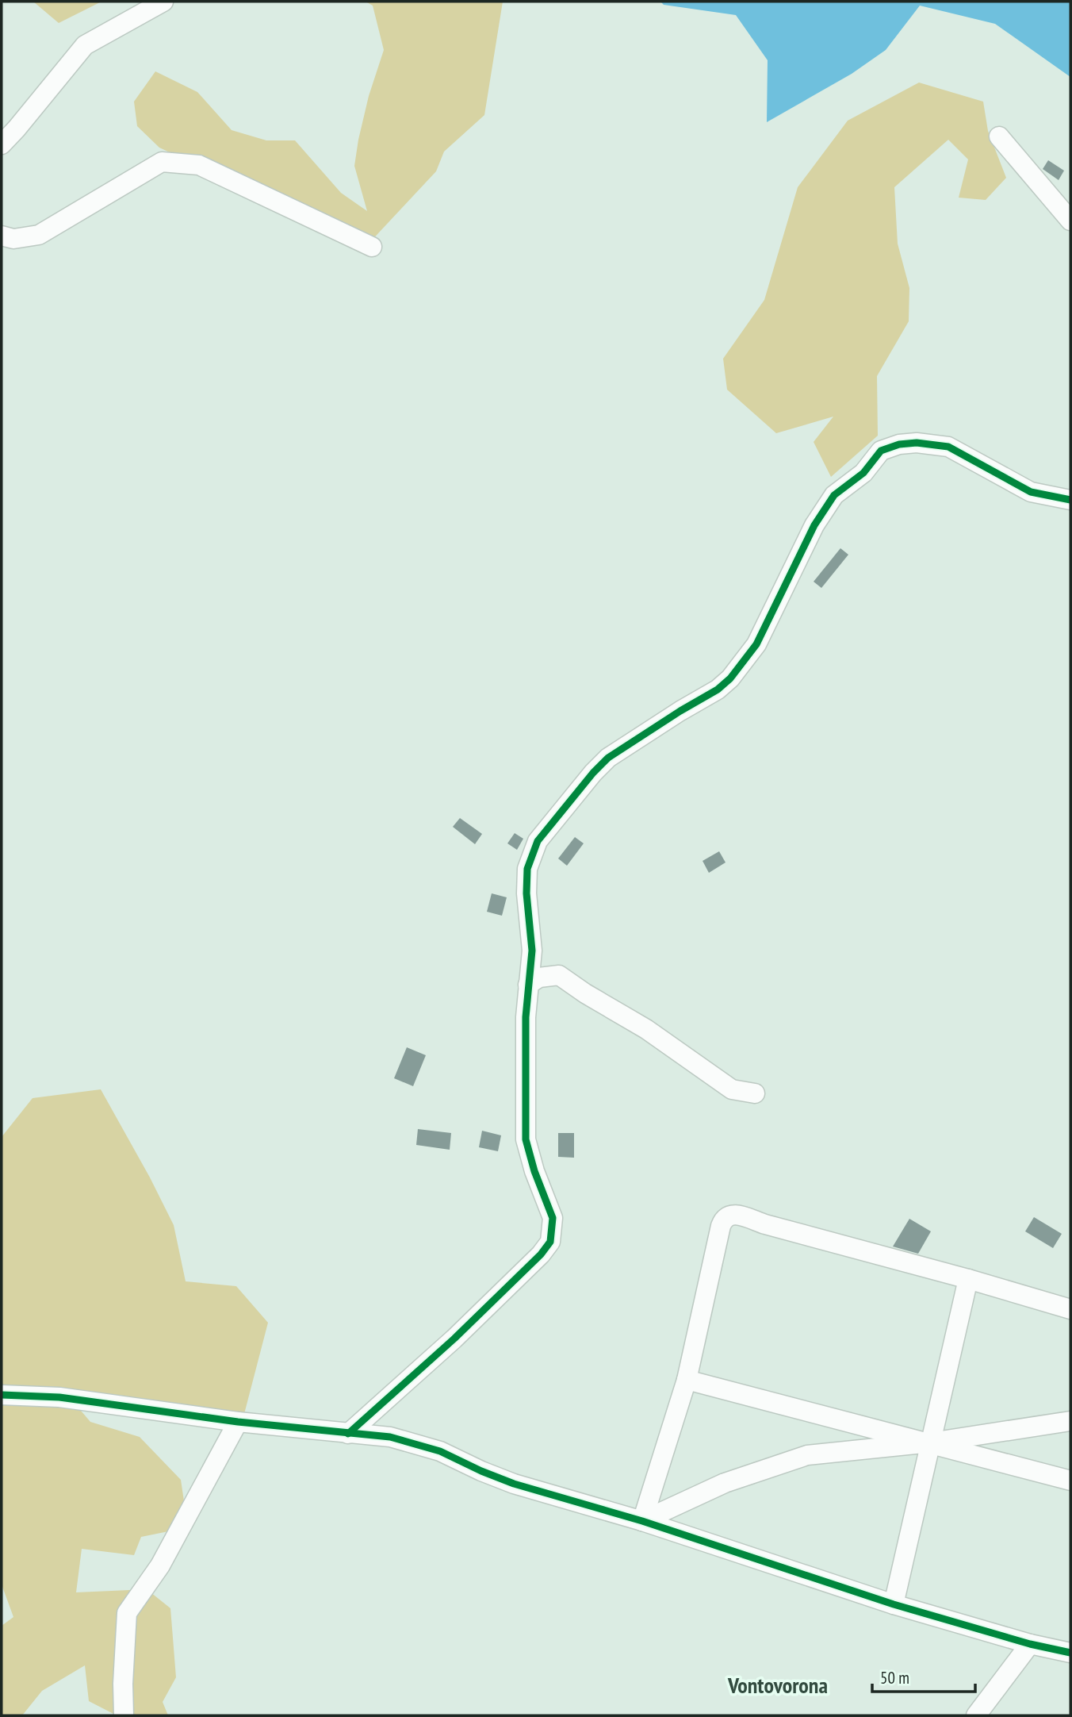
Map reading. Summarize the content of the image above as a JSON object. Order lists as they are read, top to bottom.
{
  "districts": ["Vontovorona"],
  "scale_bar": "50 m"
}
